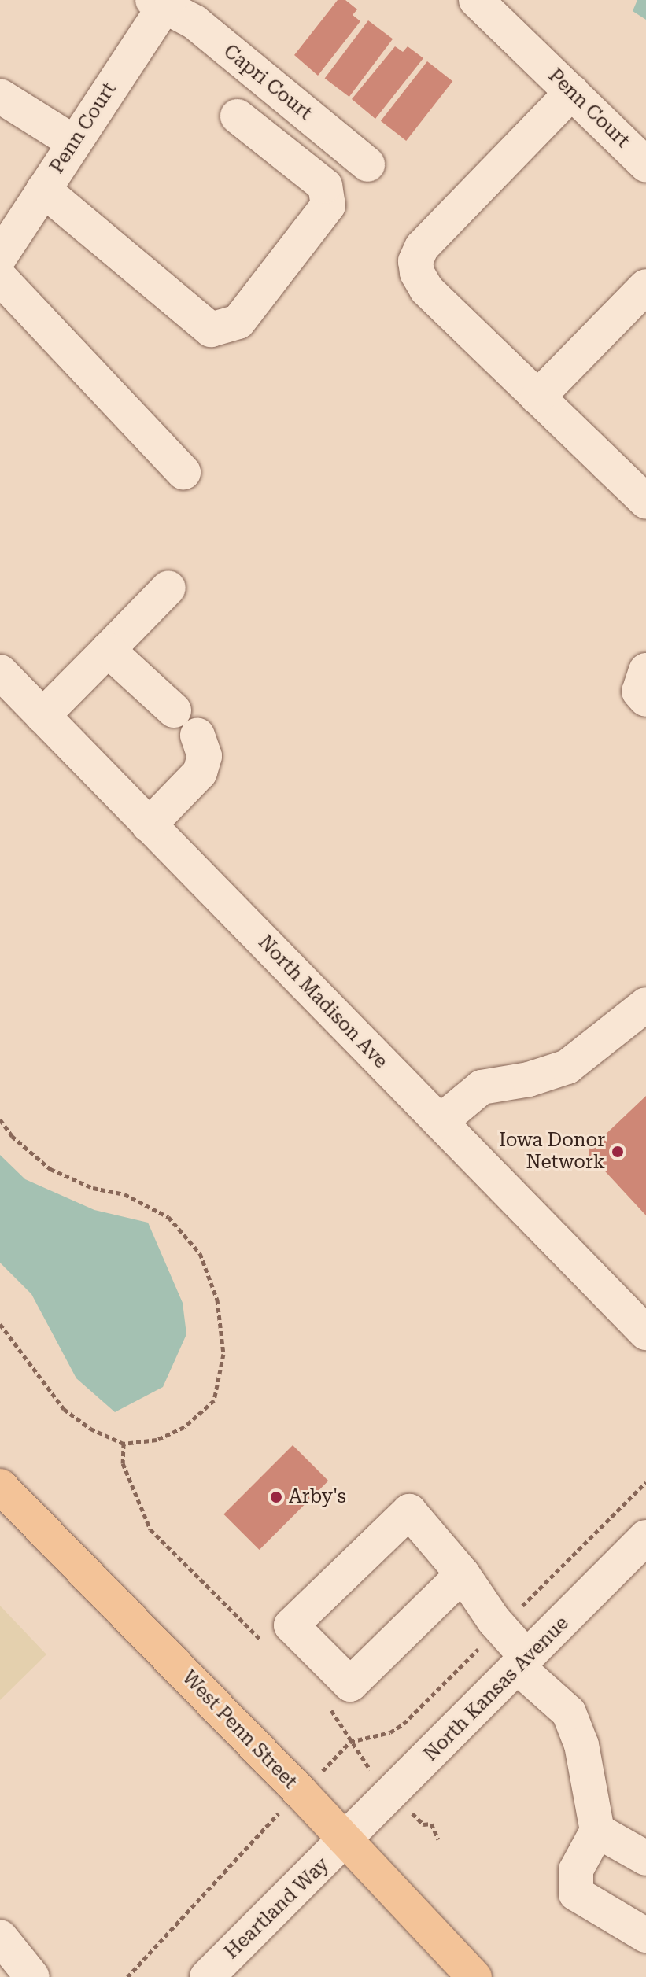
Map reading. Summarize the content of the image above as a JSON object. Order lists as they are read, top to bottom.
{
  "streets": {
    "main road": ["West Penn Street"],
    "street": [
      "Capri Court",
      "Penn Court",
      "North Madison Ave",
      "North Kansas Avenue",
      "Heartland Way"
    ]
  },
  "crossings": [
    ["Capri Court", "Penn Court"],
    ["North Kansas Avenue", "West Penn Street"],
    ["North Kansas Avenue", "Heartland Way"],
    ["West Penn Street", "Heartland Way"]
  ],
  "places": ["Iowa Donor Network", "Arby's"]
}
